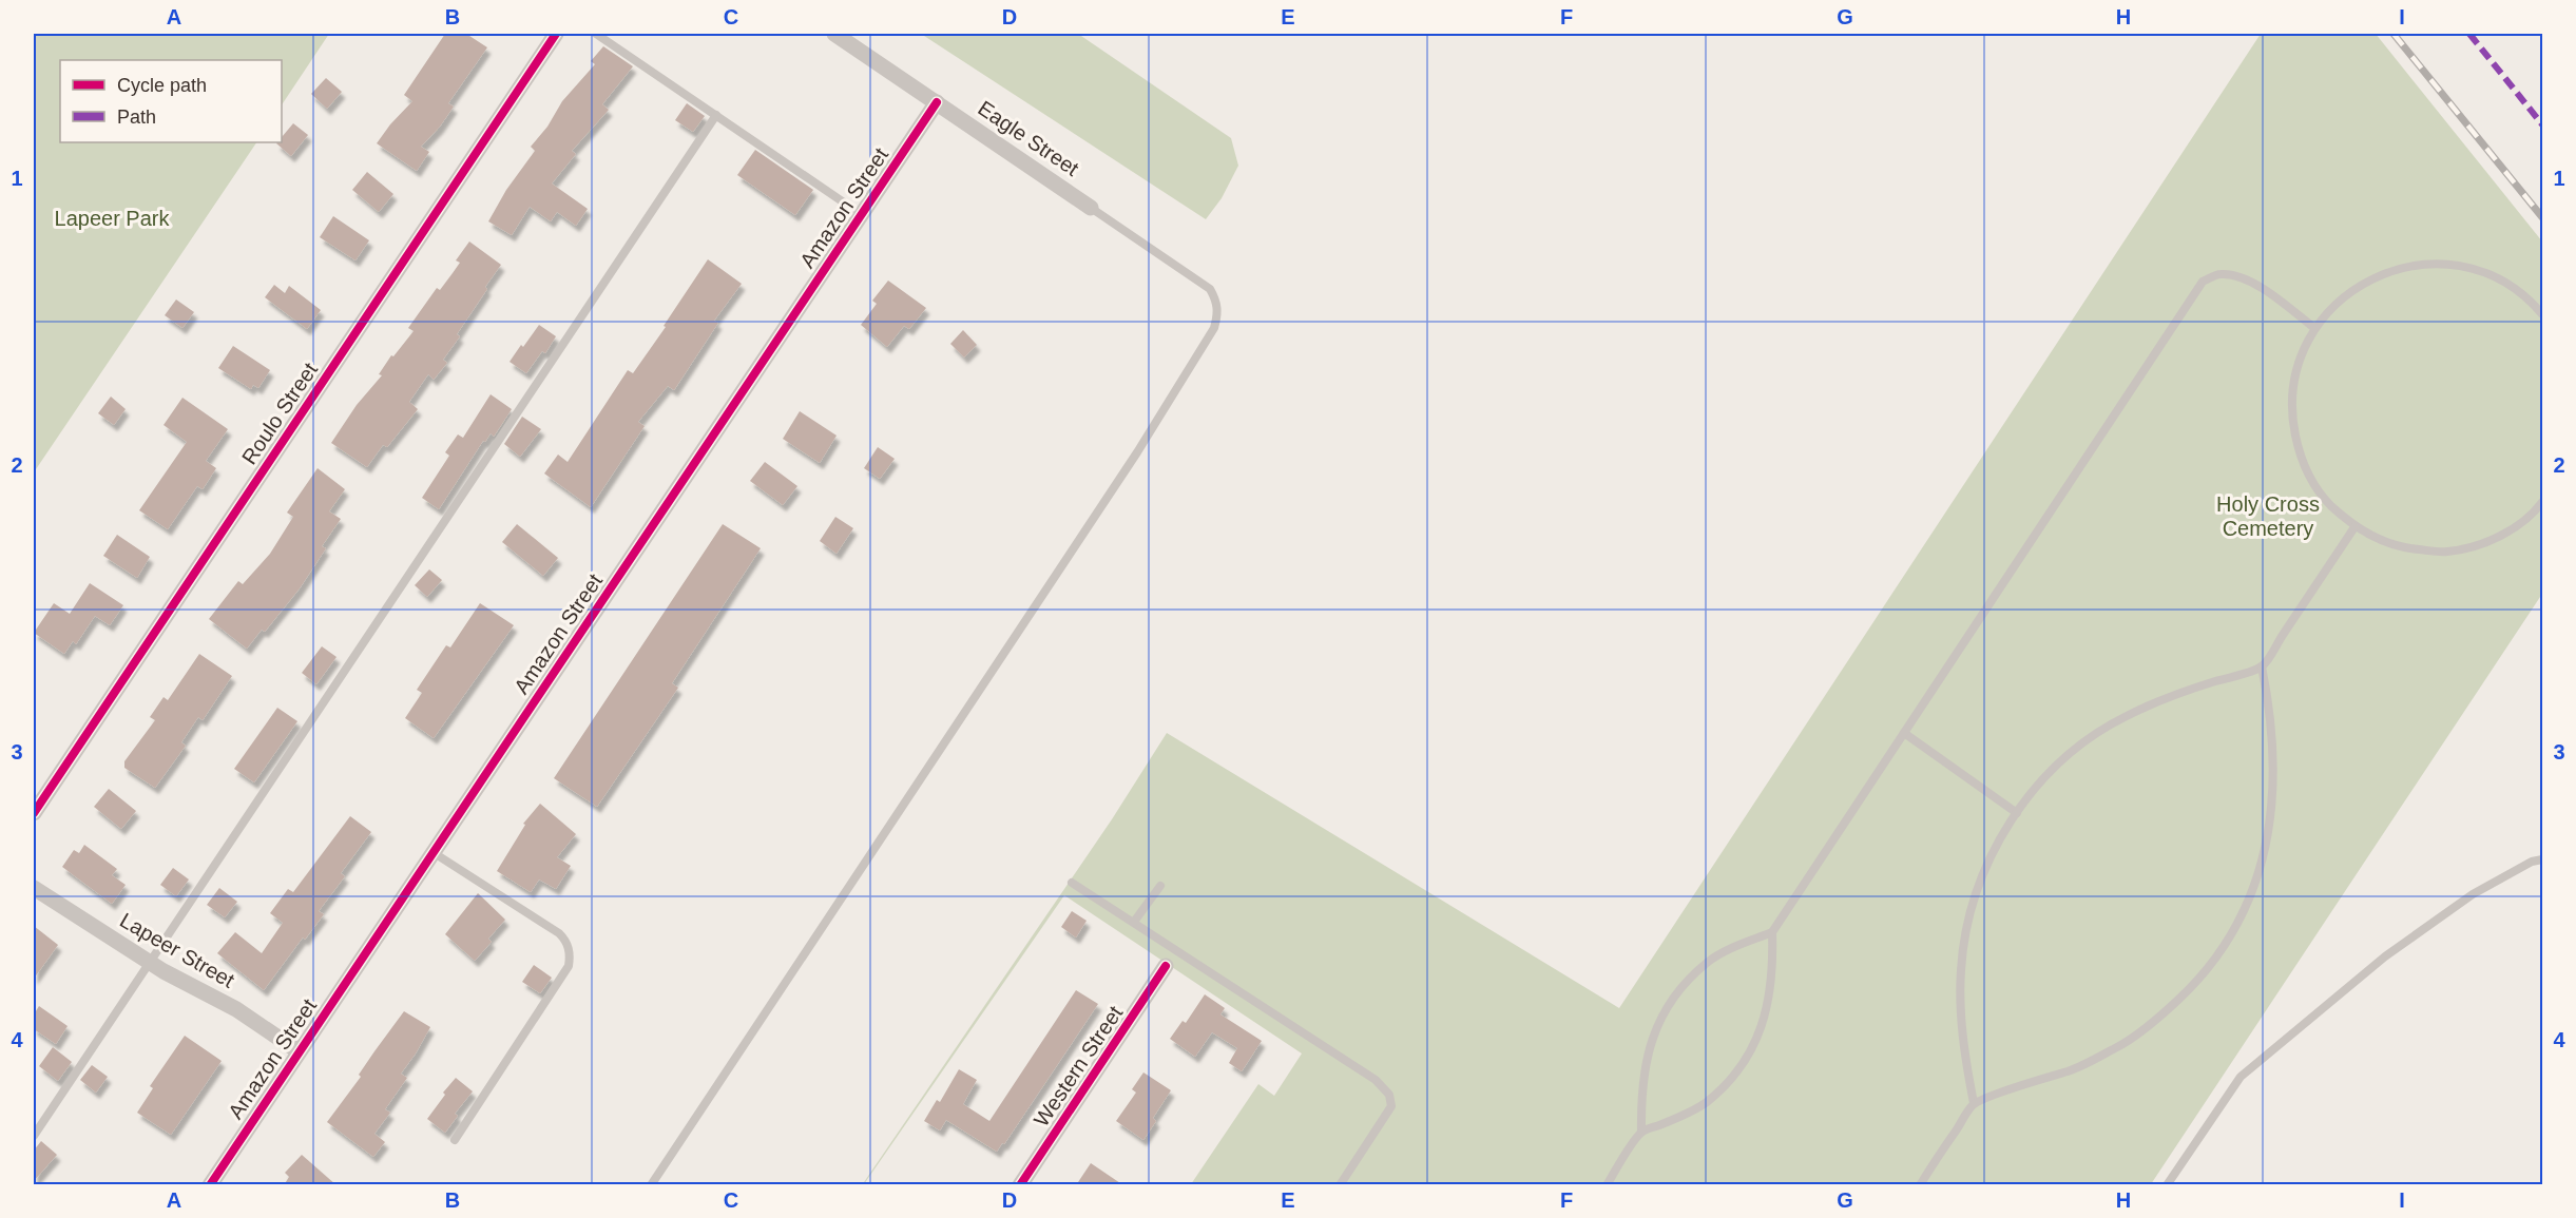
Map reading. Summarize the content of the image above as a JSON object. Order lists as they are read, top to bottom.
{
  "streets": {
    "street": [
      "Eagle Street",
      "Amazon Street",
      "Roulo Street",
      "Lapeer Street",
      "Western Street"
    ]
  },
  "crossings": [
    ["Eagle Street", "Amazon Street"],
    ["Amazon Street", "Lapeer Street"]
  ],
  "parks": ["Lapeer Park", "Holy Cross Cemetery"],
  "legend": ["Cycle path", "Path"],
  "grid": {
    "columns": [
      "A",
      "B",
      "C",
      "D",
      "E",
      "F",
      "G",
      "H",
      "I"
    ],
    "rows": [
      "1",
      "2",
      "3",
      "4"
    ]
  }
}
